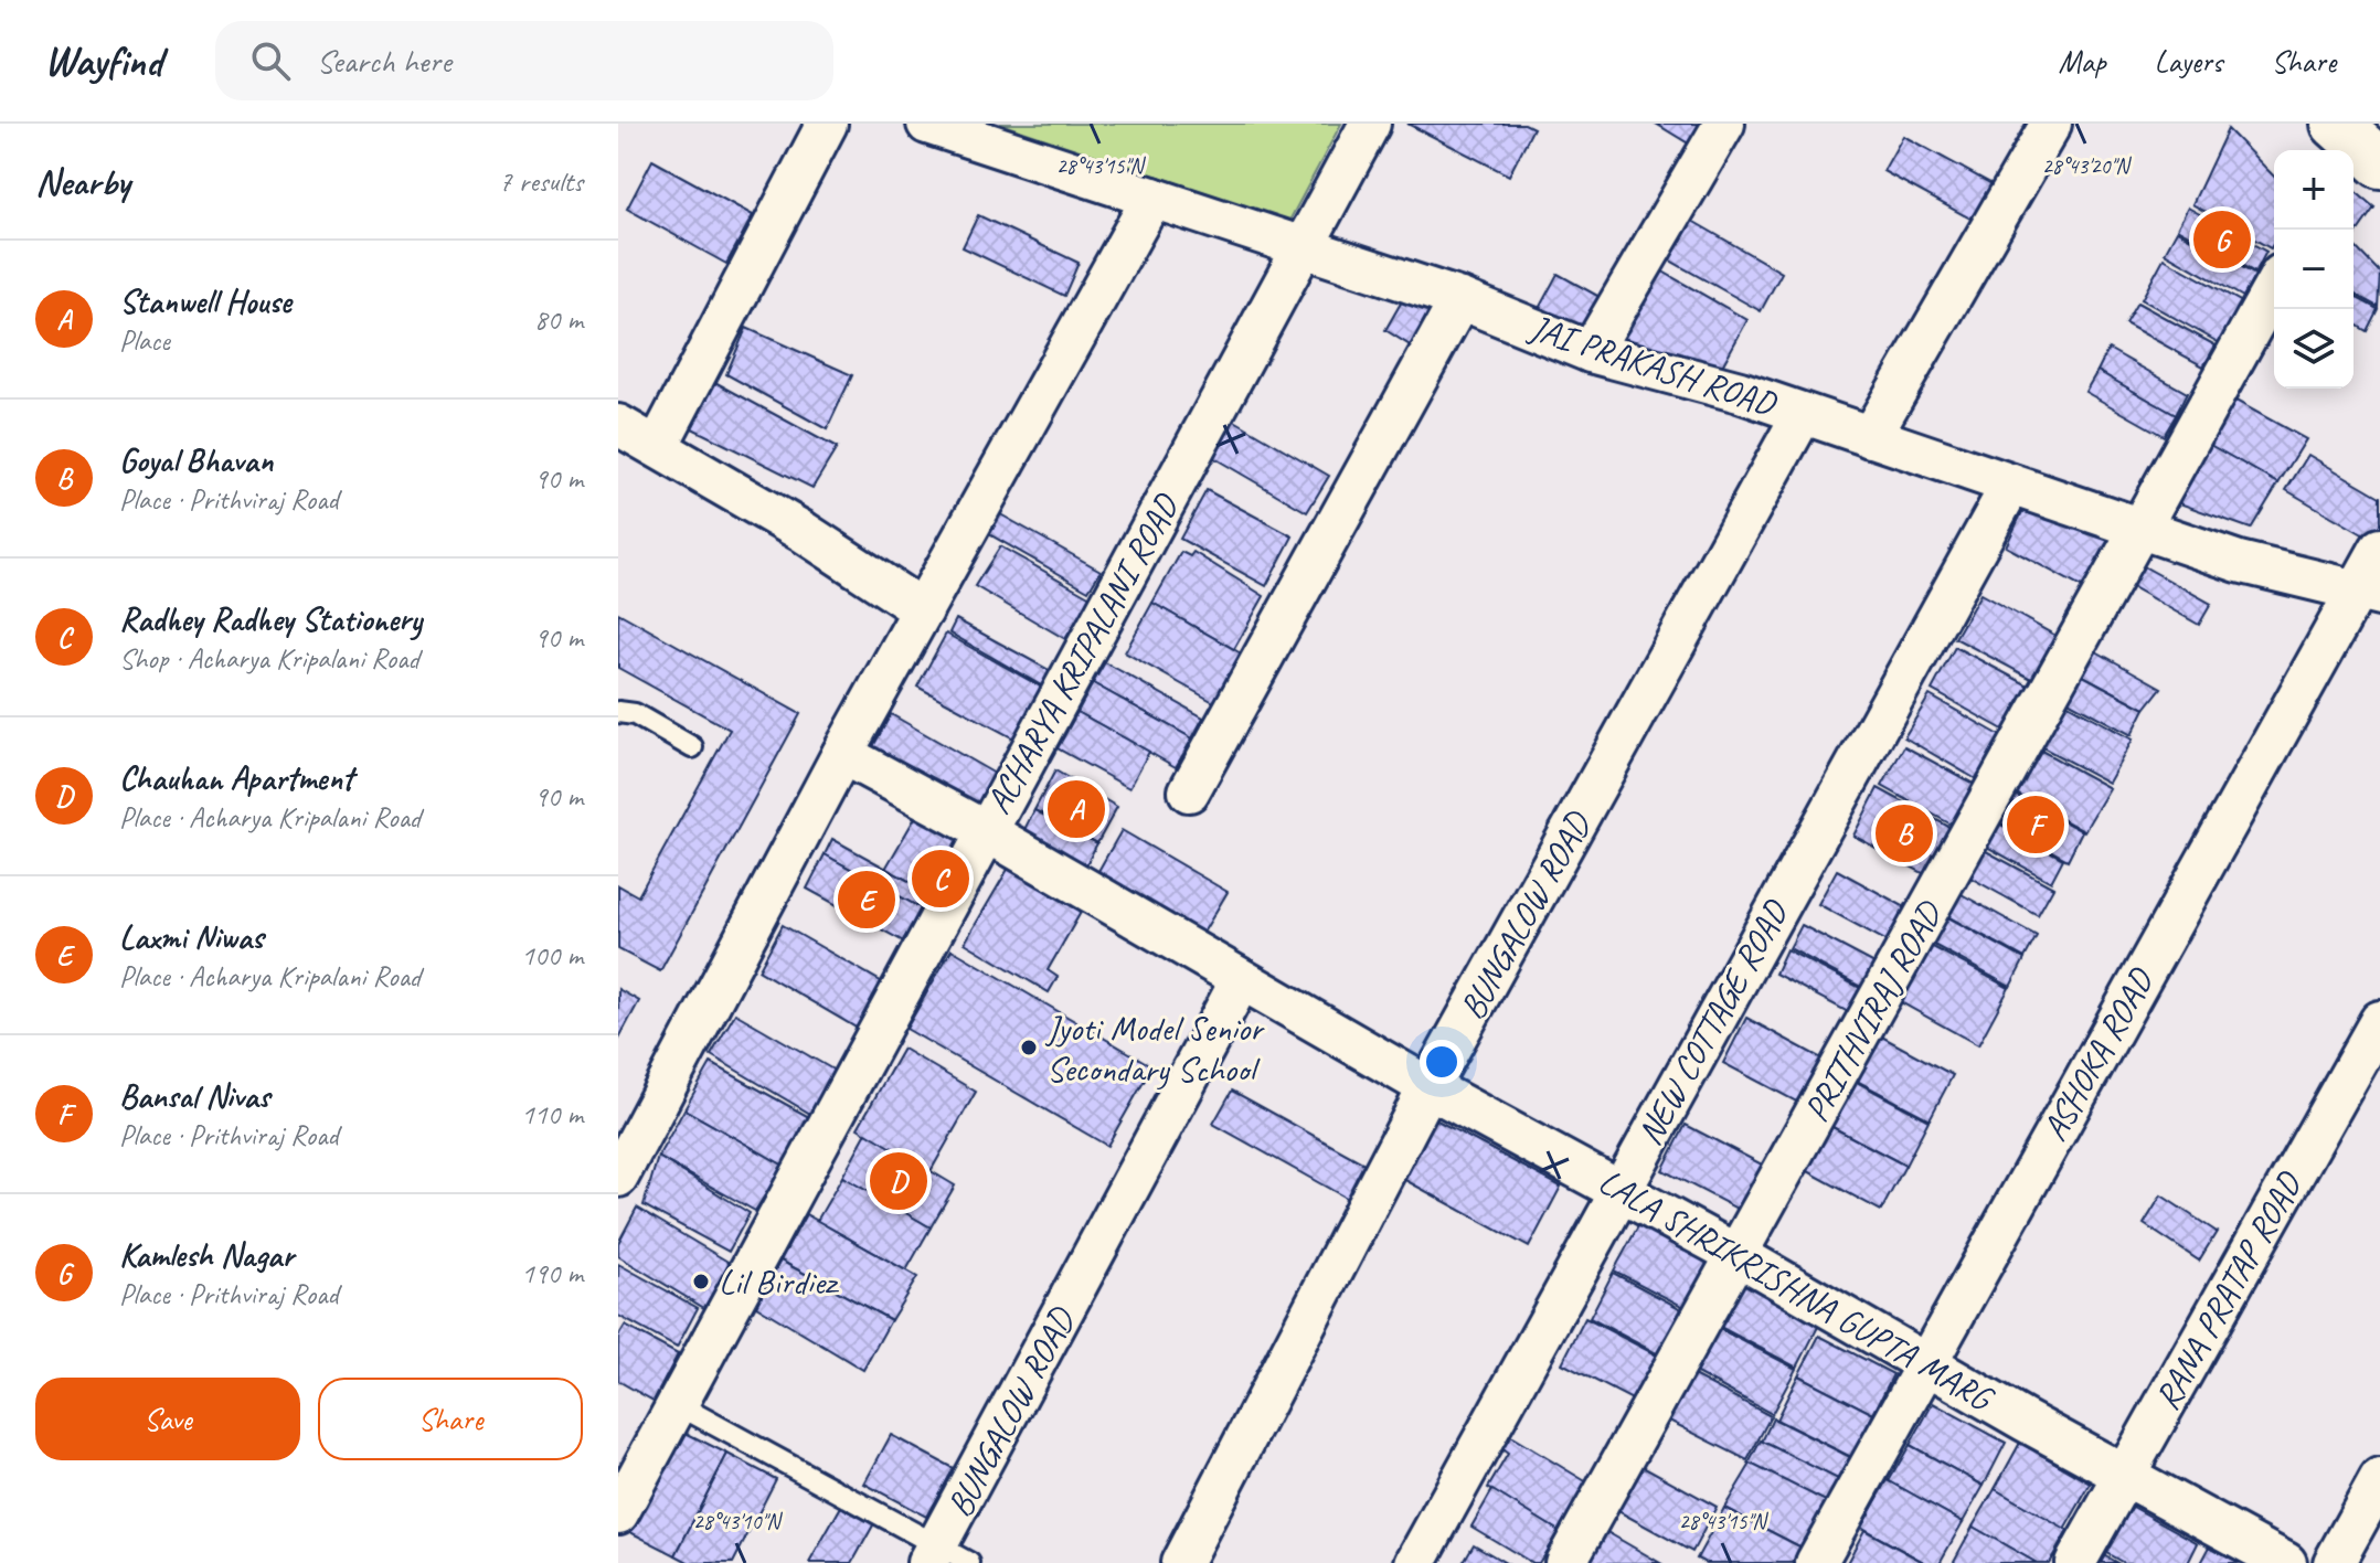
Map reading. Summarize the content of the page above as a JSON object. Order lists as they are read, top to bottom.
{
  "streets": {
    "street": [
      "JAI PRAKASH ROAD",
      "ACHARYA KRIPALANI ROAD",
      "BUNGALOW ROAD",
      "PRITHVIRAJ ROAD",
      "NEW COTTAGE ROAD",
      "ASHOKA ROAD",
      "LALA SHRIKRISHNA GUPTA MARG",
      "RANA PRATAP ROAD"
    ]
  },
  "crossings": [
    ["JAI PRAKASH ROAD", "ACHARYA KRIPALANI ROAD"],
    ["JAI PRAKASH ROAD", "BUNGALOW ROAD"],
    ["JAI PRAKASH ROAD", "PRITHVIRAJ ROAD"],
    ["JAI PRAKASH ROAD", "NEW COTTAGE ROAD"],
    ["JAI PRAKASH ROAD", "ASHOKA ROAD"],
    ["ACHARYA KRIPALANI ROAD", "LALA SHRIKRISHNA GUPTA MARG"],
    ["BUNGALOW ROAD", "LALA SHRIKRISHNA GUPTA MARG"],
    ["PRITHVIRAJ ROAD", "LALA SHRIKRISHNA GUPTA MARG"],
    ["NEW COTTAGE ROAD", "LALA SHRIKRISHNA GUPTA MARG"],
    ["ASHOKA ROAD", "LALA SHRIKRISHNA GUPTA MARG"],
    ["LALA SHRIKRISHNA GUPTA MARG", "RANA PRATAP ROAD"]
  ],
  "places": ["Jyoti Model Senior Secondary School", "Lil Birdiez"],
  "page": {
    "header": "Wayfind",
    "search": "Search here",
    "nav": ["Map", "Layers", "Share"],
    "heading": ["Nearby", "7 results"],
    "map_buttons": ["+", "−"],
    "pins": [
      "G",
      "A",
      "F",
      "B",
      "C",
      "E",
      "D"
    ],
    "list": [
      {
        "mark": "A",
        "name": "Stanwell House",
        "note": "Place",
        "value": "80 m"
      },
      {
        "mark": "B",
        "name": "Goyal Bhavan",
        "note": "Place · Prithviraj Road",
        "value": "90 m"
      },
      {
        "mark": "C",
        "name": "Radhey Radhey Stationery",
        "note": "Shop · Acharya Kripalani Road",
        "value": "90 m"
      },
      {
        "mark": "D",
        "name": "Chauhan Apartment",
        "note": "Place · Acharya Kripalani Road",
        "value": "90 m"
      },
      {
        "mark": "E",
        "name": "Laxmi Niwas",
        "note": "Place · Acharya Kripalani Road",
        "value": "100 m"
      },
      {
        "mark": "F",
        "name": "Bansal Nivas",
        "note": "Place · Prithviraj Road",
        "value": "110 m"
      },
      {
        "mark": "G",
        "name": "Kamlesh Nagar",
        "note": "Place · Prithviraj Road",
        "value": "190 m"
      }
    ],
    "buttons": ["Save", "Share"]
  },
  "coordinates": ["28°43'15\"N", "28°43'20\"N", "28°43'10\"N"]
}
